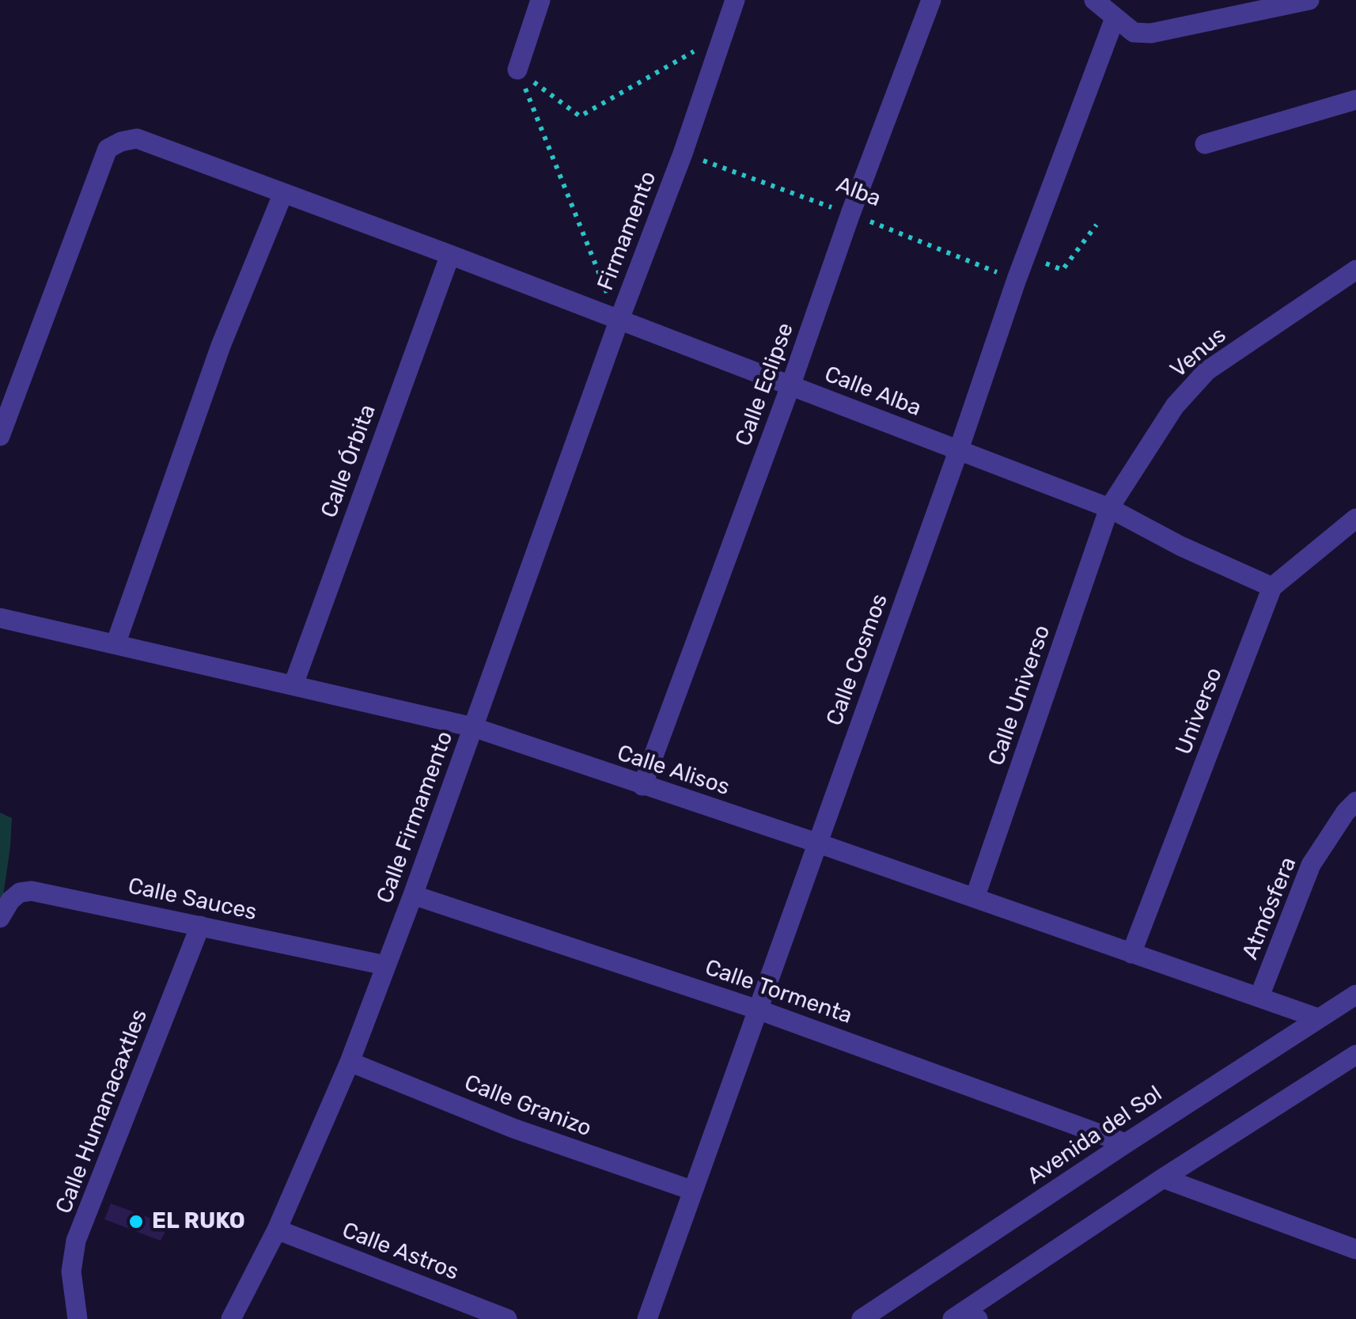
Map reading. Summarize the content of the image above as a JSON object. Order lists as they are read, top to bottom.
{
  "streets": {
    "street": [
      "Firmamento",
      "Venus",
      "Calle Eclipse",
      "Calle Alba",
      "Calle Órbita",
      "Calle Cosmos",
      "Calle Universo",
      "Universo",
      "Calle Alisos",
      "Calle Firmamento",
      "Calle Sauces",
      "Atmósfera",
      "Calle Tormenta",
      "Calle Granizo",
      "Calle Humanacaxtles",
      "Avenida del Sol",
      "Calle Astros"
    ],
    "path": ["Alba"]
  },
  "crossings": [
    ["Alba", "Firmamento"],
    ["Alba", "Calle Eclipse"],
    ["Alba", "Calle Cosmos"],
    ["Firmamento", "Calle Alba"],
    ["Firmamento", "Calle Firmamento"],
    ["Venus", "Calle Alba"],
    ["Venus", "Calle Universo"],
    ["Calle Eclipse", "Calle Alba"],
    ["Calle Eclipse", "Calle Alisos"],
    ["Calle Alba", "Calle Órbita"],
    ["Calle Alba", "Calle Cosmos"],
    ["Calle Alba", "Calle Universo"],
    ["Calle Alba", "Universo"],
    ["Calle Alba", "Calle Firmamento"],
    ["Calle Órbita", "Calle Alisos"],
    ["Calle Cosmos", "Calle Alisos"],
    ["Calle Cosmos", "Calle Tormenta"],
    ["Calle Cosmos", "Calle Granizo"],
    ["Calle Universo", "Calle Alisos"],
    ["Universo", "Calle Alisos"],
    ["Calle Alisos", "Calle Firmamento"],
    ["Calle Alisos", "Atmósfera"],
    ["Calle Alisos", "Avenida del Sol"],
    ["Calle Firmamento", "Calle Sauces"],
    ["Calle Firmamento", "Calle Tormenta"],
    ["Calle Firmamento", "Calle Granizo"],
    ["Calle Firmamento", "Calle Astros"],
    ["Calle Sauces", "Calle Humanacaxtles"],
    ["Calle Tormenta", "Avenida del Sol"]
  ],
  "places": ["EL RUKO"]
}
